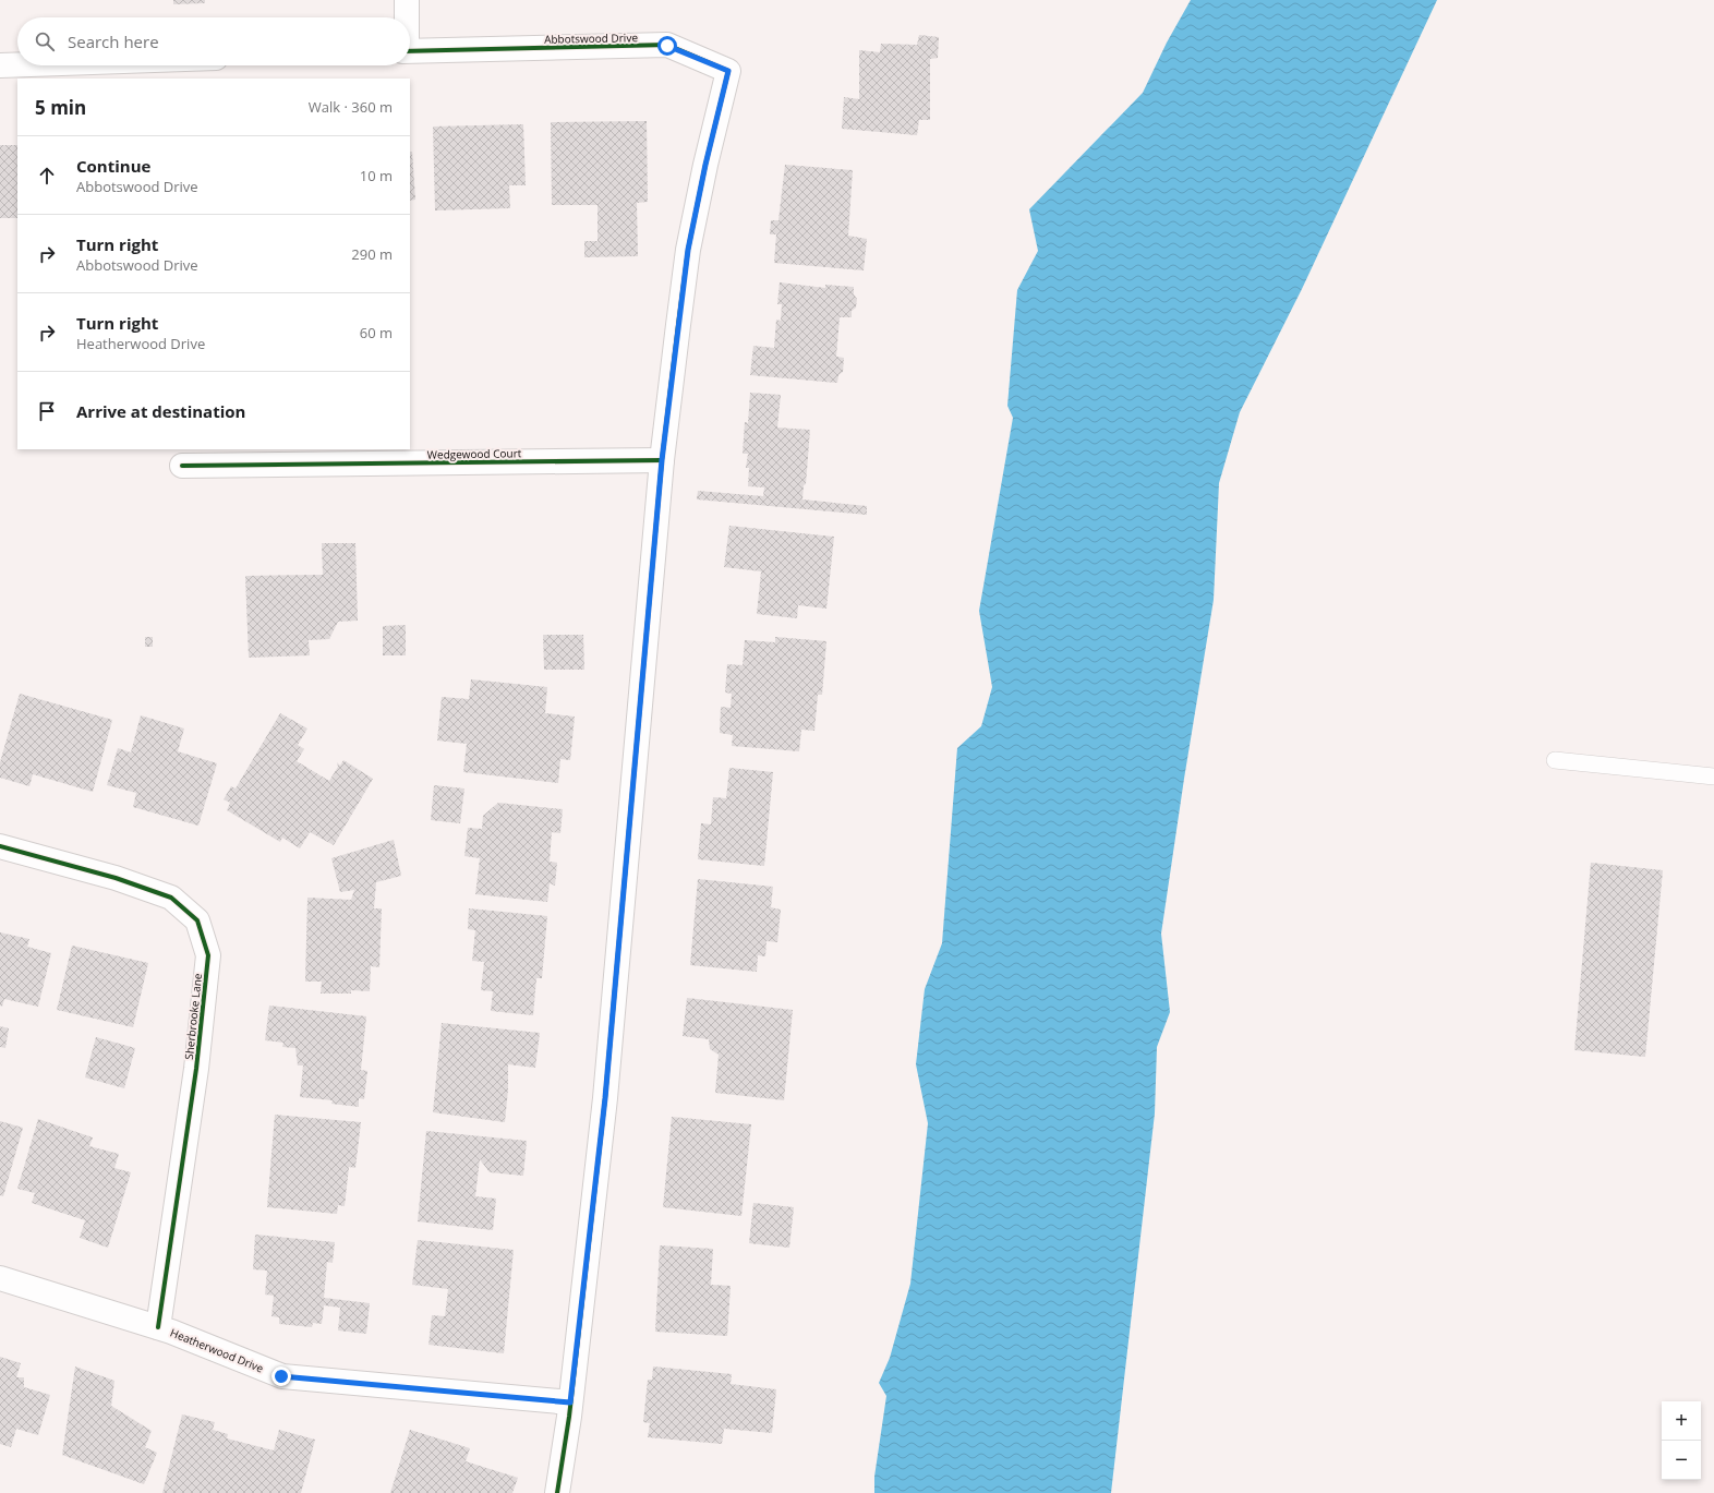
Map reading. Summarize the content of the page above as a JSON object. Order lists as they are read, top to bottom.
{
  "streets": {
    "street": [
      "Abbotswood Drive",
      "Wedgewood Court",
      "Sherbrooke Lane",
      "Heatherwood Drive"
    ]
  },
  "crossings": [
    ["Abbotswood Drive", "Wedgewood Court"],
    ["Abbotswood Drive", "Heatherwood Drive"],
    ["Sherbrooke Lane", "Heatherwood Drive"]
  ],
  "page": {
    "search": "Search here",
    "heading": ["5 min", "Walk · 360 m"],
    "list": [
      ["Continue", "Abbotswood Drive", "10 m"],
      ["Turn right", "Abbotswood Drive", "290 m"],
      ["Turn right", "Heatherwood Drive", "60 m"],
      "Arrive at destination"
    ],
    "map_buttons": ["+", "−"]
  }
}
